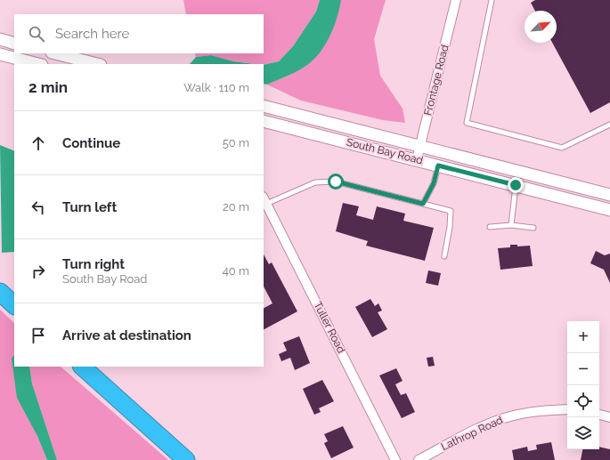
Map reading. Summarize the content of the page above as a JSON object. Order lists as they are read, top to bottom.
{
  "streets": {
    "street": [
      "Frontage Road",
      "South Bay Road",
      "Tuller Road",
      "Lathrop Road"
    ]
  },
  "crossings": [
    ["Frontage Road", "South Bay Road"]
  ],
  "north": "top right",
  "page": {
    "search": "Search here",
    "heading": ["2 min", "Walk · 110 m"],
    "list": [
      ["Continue", "50 m"],
      ["Turn left", "20 m"],
      ["Turn right", "South Bay Road", "40 m"],
      "Arrive at destination"
    ],
    "map_buttons": ["+", "−"]
  }
}
